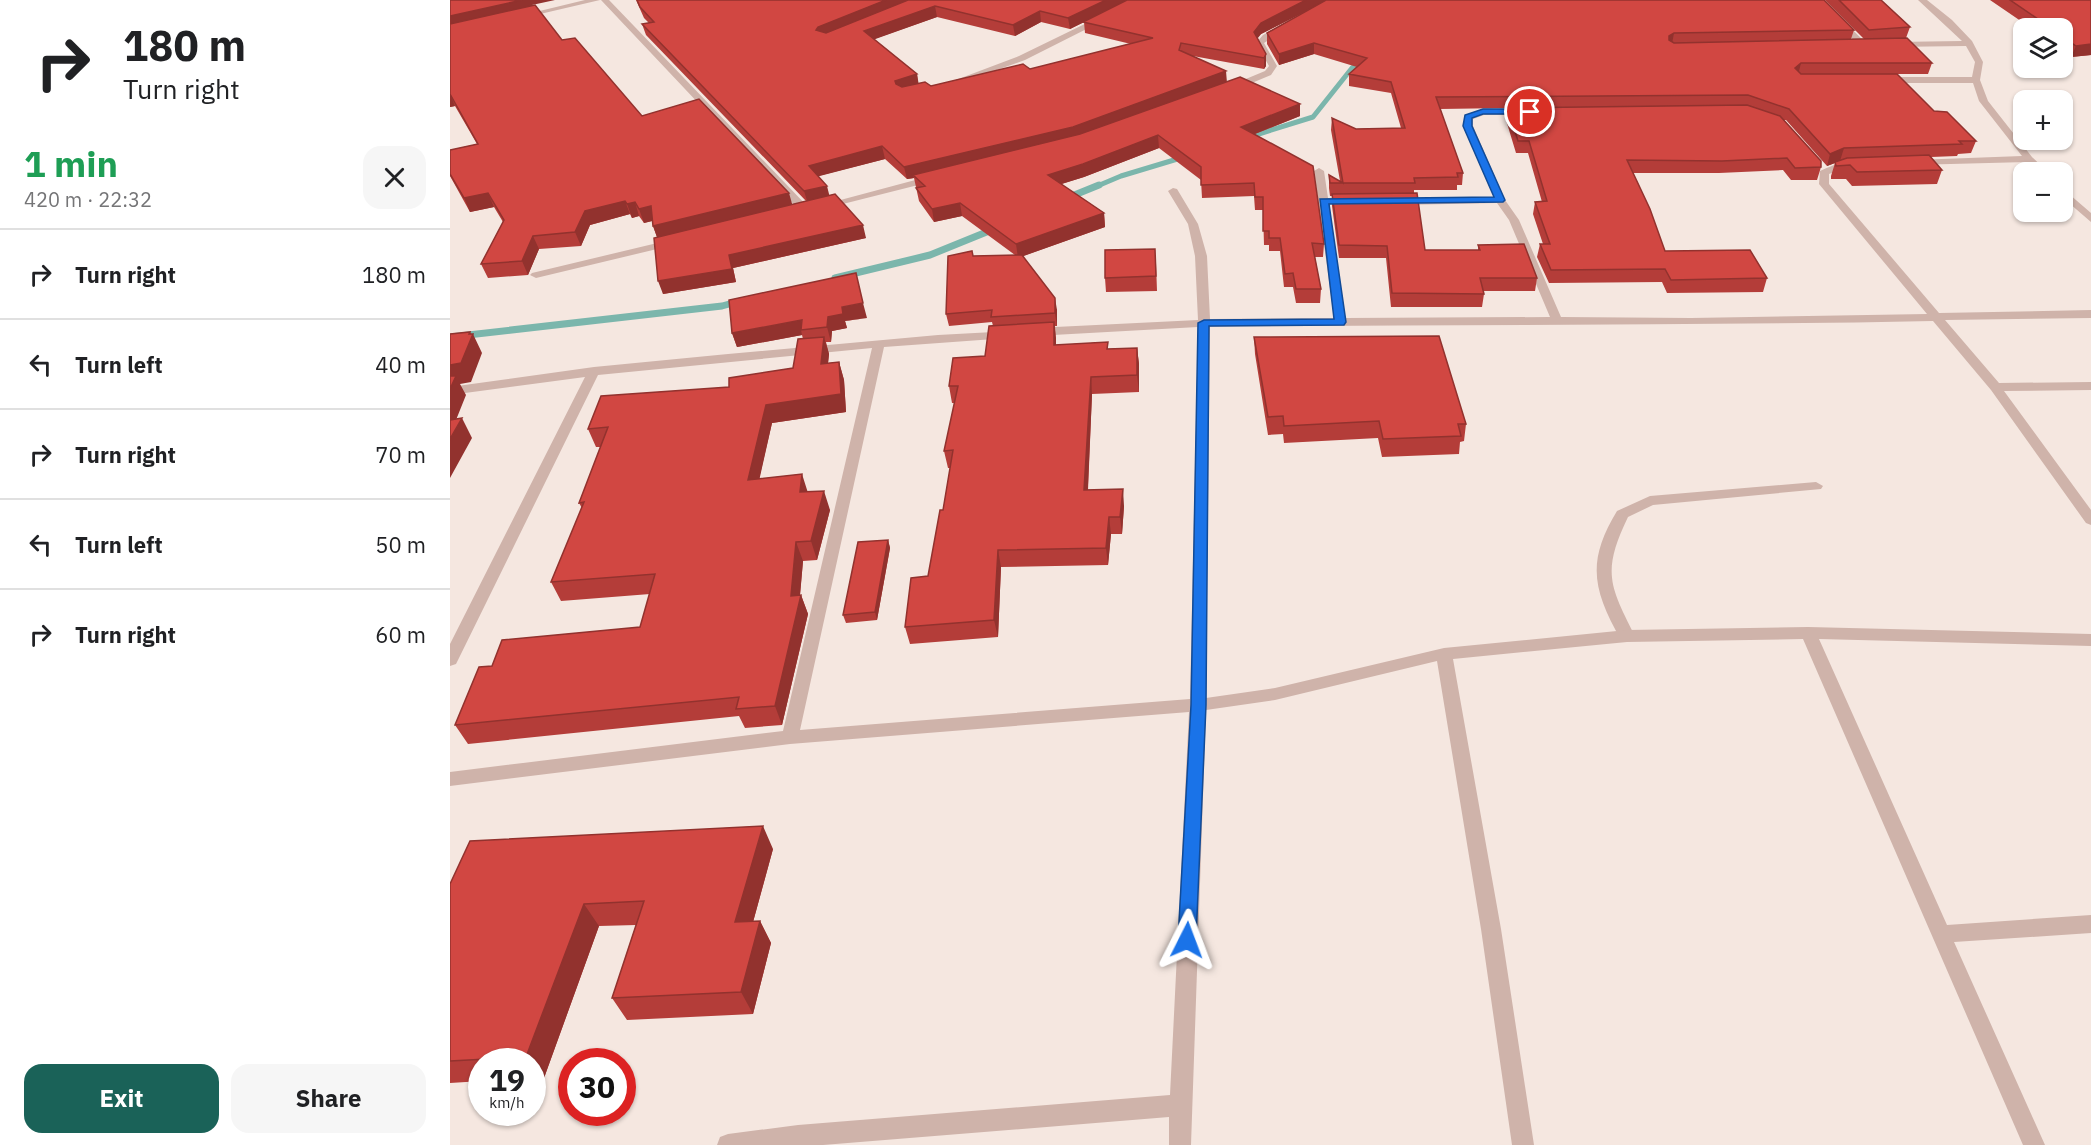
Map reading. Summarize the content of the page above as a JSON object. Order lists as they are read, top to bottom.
{
  "page": {
    "turn": ["180 m", "Turn right"],
    "map_buttons": ["+", "−"],
    "heading": ["1 min", "420 m · 22:32"],
    "list": [
      {
        "name": "Turn right",
        "value": "180 m"
      },
      {
        "name": "Turn left",
        "value": "40 m"
      },
      {
        "name": "Turn right",
        "value": "70 m"
      },
      {
        "name": "Turn left",
        "value": "50 m"
      },
      {
        "name": "Turn right",
        "value": "60 m"
      }
    ],
    "speed": "19 km/h",
    "limit": "30",
    "buttons": ["Exit", "Share"]
  }
}
